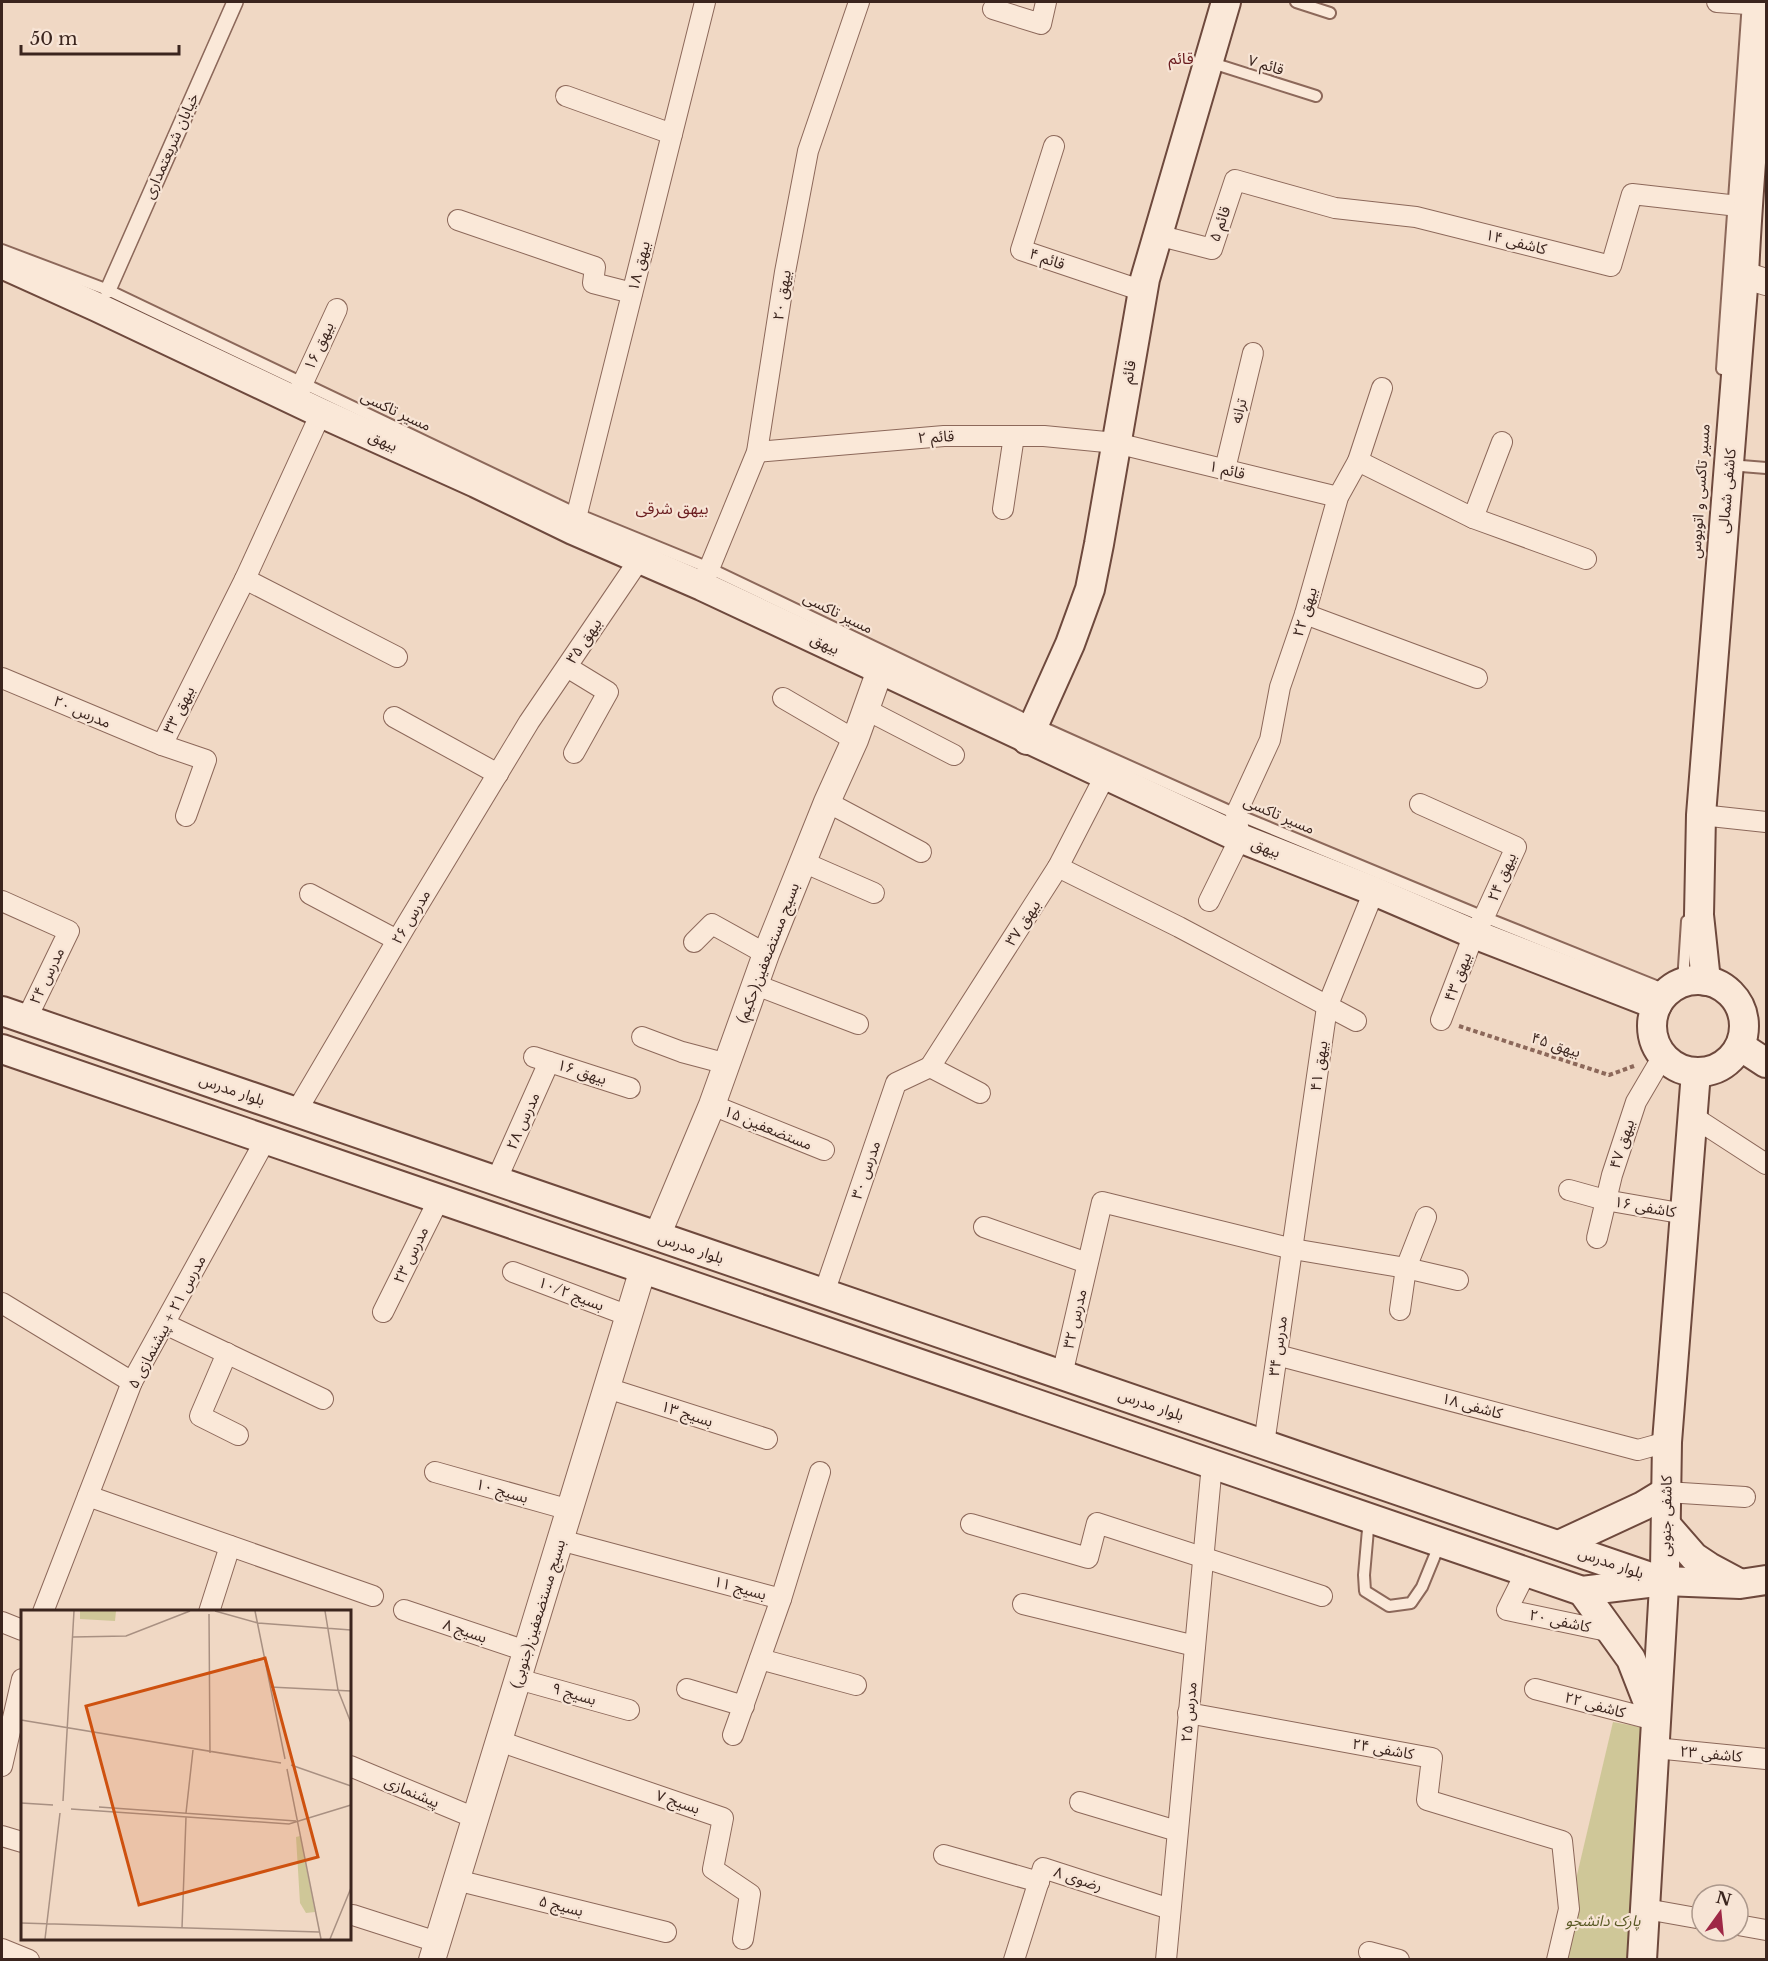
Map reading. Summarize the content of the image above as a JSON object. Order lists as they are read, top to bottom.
{
  "streets": {
    "main road": [
      "قائم",
      "بیهق",
      "کاشفی شمالی",
      "بلوار مدرس",
      "کاشفی جنوبی"
    ],
    "street": [
      "خیابان شریعتمداری",
      "قائم ۵",
      "کاشفی ۱۴",
      "قائم ۴",
      "بیهق ۱۸",
      "بیهق ۲۰",
      "بیهق ۱۶",
      "ترانه",
      "قائم ۲",
      "قائم ۱",
      "بیهق ۲۲",
      "بیهق ۳۵",
      "بیهق ۳۳",
      "مدرس ۲۰",
      "بیهق ۲۴",
      "مدرس ۲۶",
      "بیهق ۳۷",
      "بسیج مستضعفین(حکیم)",
      "مدرس ۲۴",
      "بیهق ۴۳",
      "بیهق ۴۱",
      "مدرس ۲۸",
      "مستضعفین ۱۵",
      "بیهق ۴۷",
      "مدرس ۳۰",
      "کاشفی ۱۶",
      "مدرس ۲۳",
      "بسیج ۱۰/۲",
      "مدرس ۳۲",
      "مدرس ۲۱ + پیشنمازی ۵",
      "مدرس ۳۴",
      "کاشفی ۱۸",
      "بسیج ۱۳",
      "بسیج ۱۰",
      "بسیج ۱۱",
      "بسیج مستضعفین(جنوبی)",
      "کاشفی ۲۰",
      "بسیج ۸",
      "بسیج ۹",
      "کاشفی ۲۲",
      "مدرس ۲۵",
      "کاشفی ۲۴",
      "کاشفی ۲۳",
      "پیشنمازی",
      "بسیج ۷",
      "رضوی ۸",
      "بسیج ۵"
    ],
    "lane": ["قائم ۷", "مسیر تاکسی", "مسیر تاکسی و اتوبوس"],
    "path": ["بیهق ۴۵"]
  },
  "crossings": [
    ["قائم ۷", "قائم"],
    ["خیابان شریعتمداری", "مسیر تاکسی"],
    ["قائم ۵", "کاشفی ۱۴"],
    ["قائم ۵", "قائم"],
    ["کاشفی ۱۴", "کاشفی شمالی"],
    ["قائم ۴", "قائم"],
    ["بیهق ۱۸", "مسیر تاکسی"],
    ["بیهق ۱۸", "بیهق"],
    ["بیهق ۲۰", "مسیر تاکسی"],
    ["بیهق ۲۰", "قائم ۲"],
    ["بیهق ۲۰", "بیهق"],
    ["بیهق ۱۶", "مسیر تاکسی"],
    ["بیهق ۱۶", "بیهق"],
    ["بیهق ۱۶", "مدرس ۲۸"],
    ["قائم", "مسیر تاکسی"],
    ["قائم", "قائم ۲"],
    ["قائم", "بیهق"],
    ["قائم", "قائم ۱"],
    ["مسیر تاکسی", "بیهق"],
    ["مسیر تاکسی", "بیهق ۲۲"],
    ["مسیر تاکسی", "بیهق ۲۴"],
    ["مسیر تاکسی", "بیهق ۴۳"],
    ["ترانه", "قائم ۱"],
    ["قائم ۲", "قائم ۱"],
    ["بیهق", "مسیر تاکسی و اتوبوس"],
    ["بیهق", "کاشفی شمالی"],
    ["بیهق", "بیهق ۲۲"],
    ["بیهق", "بیهق ۳۵"],
    ["بیهق", "بیهق ۳۳"],
    ["بیهق", "بیهق ۲۴"],
    ["بیهق", "بیهق ۳۷"],
    ["بیهق", "بسیج مستضعفین(حکیم)"],
    ["بیهق", "بیهق ۴۳"],
    ["بیهق", "بیهق ۴۵"],
    ["بیهق", "بیهق ۴۱"],
    ["بیهق", "بیهق ۴۷"],
    ["بیهق", "کاشفی جنوبی"],
    ["قائم ۱", "بیهق ۲۲"],
    ["مسیر تاکسی و اتوبوس", "کاشفی شمالی"],
    ["مسیر تاکسی و اتوبوس", "بیهق ۴۵"],
    ["مسیر تاکسی و اتوبوس", "بیهق ۴۷"],
    ["مسیر تاکسی و اتوبوس", "کاشفی جنوبی"],
    ["کاشفی شمالی", "بیهق ۴۵"],
    ["کاشفی شمالی", "بیهق ۴۷"],
    ["کاشفی شمالی", "کاشفی جنوبی"],
    ["بیهق ۳۵", "مدرس ۲۶"],
    ["بیهق ۳۳", "مدرس ۲۰"],
    ["بیهق ۲۴", "بیهق ۴۳"],
    ["مدرس ۲۶", "بلوار مدرس"],
    ["بیهق ۳۷", "مدرس ۳۰"],
    ["بسیج مستضعفین(حکیم)", "بلوار مدرس"],
    ["بسیج مستضعفین(حکیم)", "مستضعفین ۱۵"],
    ["مدرس ۲۴", "بلوار مدرس"],
    ["بیهق ۴۳", "بیهق ۴۵"],
    ["بیهق ۴۵", "بیهق ۴۷"],
    ["بیهق ۴۵", "کاشفی جنوبی"],
    ["بیهق ۴۱", "مدرس ۳۲"],
    ["بیهق ۴۱", "مدرس ۳۴"],
    ["بلوار مدرس", "مدرس ۲۸"],
    ["بلوار مدرس", "مدرس ۳۰"],
    ["بلوار مدرس", "مدرس ۲۳"],
    ["بلوار مدرس", "مدرس ۳۲"],
    ["بلوار مدرس", "مدرس ۲۱ + پیشنمازی ۵"],
    ["بلوار مدرس", "مدرس ۳۴"],
    ["بلوار مدرس", "کاشفی جنوبی"],
    ["بلوار مدرس", "بسیج مستضعفین(جنوبی)"],
    ["بلوار مدرس", "کاشفی ۲۰"],
    ["بلوار مدرس", "مدرس ۲۵"],
    ["بیهق ۴۷", "کاشفی ۱۶"],
    ["بیهق ۴۷", "کاشفی جنوبی"],
    ["کاشفی ۱۶", "کاشفی جنوبی"],
    ["بسیج ۱۰/۲", "بسیج مستضعفین(جنوبی)"],
    ["مدرس ۳۲", "مدرس ۳۴"],
    ["مدرس ۳۴", "کاشفی ۱۸"],
    ["کاشفی ۱۸", "کاشفی جنوبی"],
    ["بسیج ۱۳", "بسیج مستضعفین(جنوبی)"],
    ["بسیج ۱۰", "بسیج مستضعفین(جنوبی)"],
    ["کاشفی جنوبی", "کاشفی ۲۲"],
    ["کاشفی جنوبی", "کاشفی ۲۳"],
    ["بسیج ۱۱", "بسیج مستضعفین(جنوبی)"],
    ["بسیج مستضعفین(جنوبی)", "بسیج ۸"],
    ["بسیج مستضعفین(جنوبی)", "بسیج ۹"],
    ["بسیج مستضعفین(جنوبی)", "پیشنمازی"],
    ["بسیج مستضعفین(جنوبی)", "بسیج ۷"],
    ["بسیج مستضعفین(جنوبی)", "بسیج ۵"],
    ["مدرس ۲۵", "کاشفی ۲۴"],
    ["مدرس ۲۵", "رضوی ۸"]
  ],
  "districts": ["قائم", "بیهق شرقی"],
  "parks": ["پارک دانشجو"],
  "scale_bar": "50 m",
  "north": "top"
}
